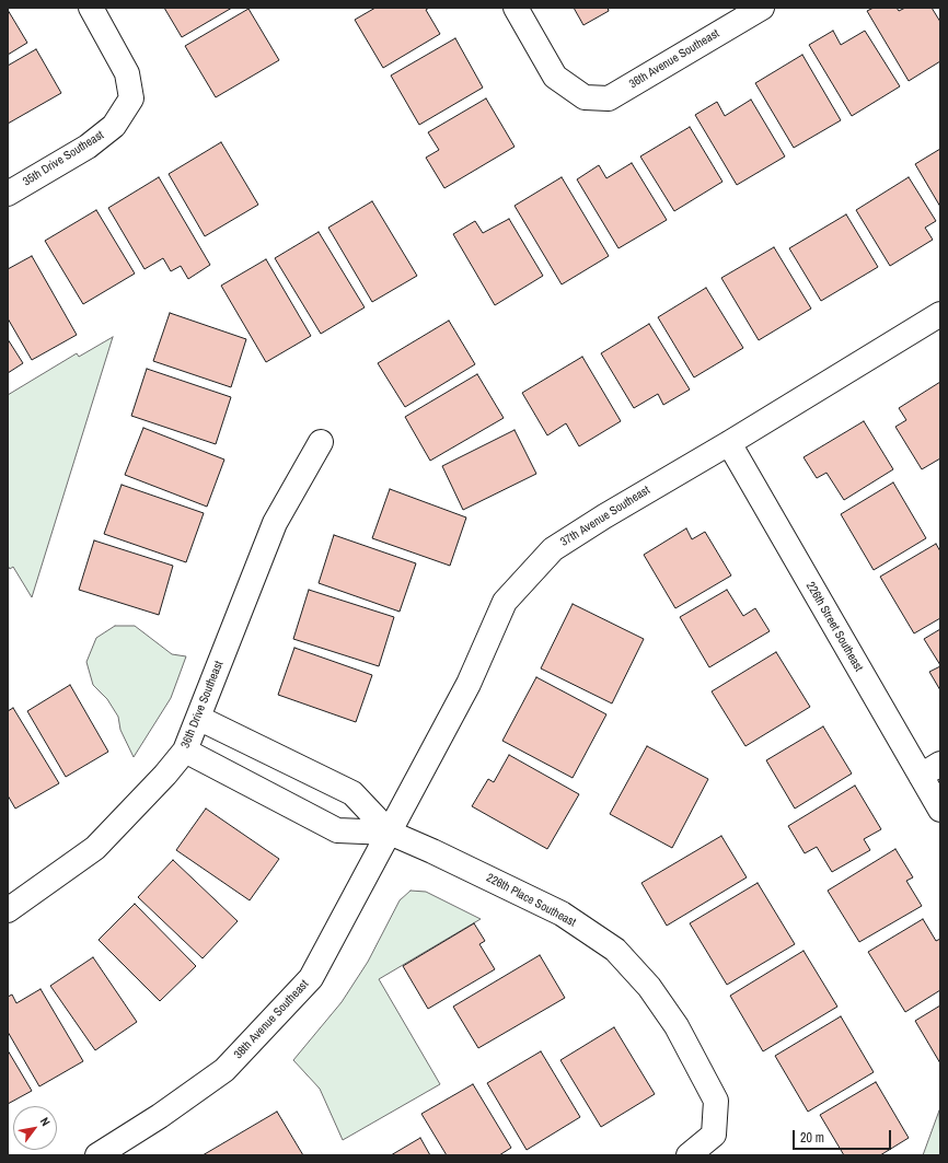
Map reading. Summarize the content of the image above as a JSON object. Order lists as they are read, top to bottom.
{
  "streets": {
    "street": [
      "36th Avenue Southeast",
      "35th Drive Southeast",
      "37th Avenue Southeast",
      "226th Street Southeast",
      "36th Drive Southeast",
      "226th Place Southeast",
      "38th Avenue Southeast"
    ]
  },
  "crossings": [
    ["37th Avenue Southeast", "226th Street Southeast"],
    ["37th Avenue Southeast", "226th Place Southeast"],
    ["37th Avenue Southeast", "38th Avenue Southeast"],
    ["36th Drive Southeast", "226th Place Southeast"],
    ["226th Place Southeast", "38th Avenue Southeast"]
  ],
  "scale_bar": "20 m",
  "north": "top right"
}
